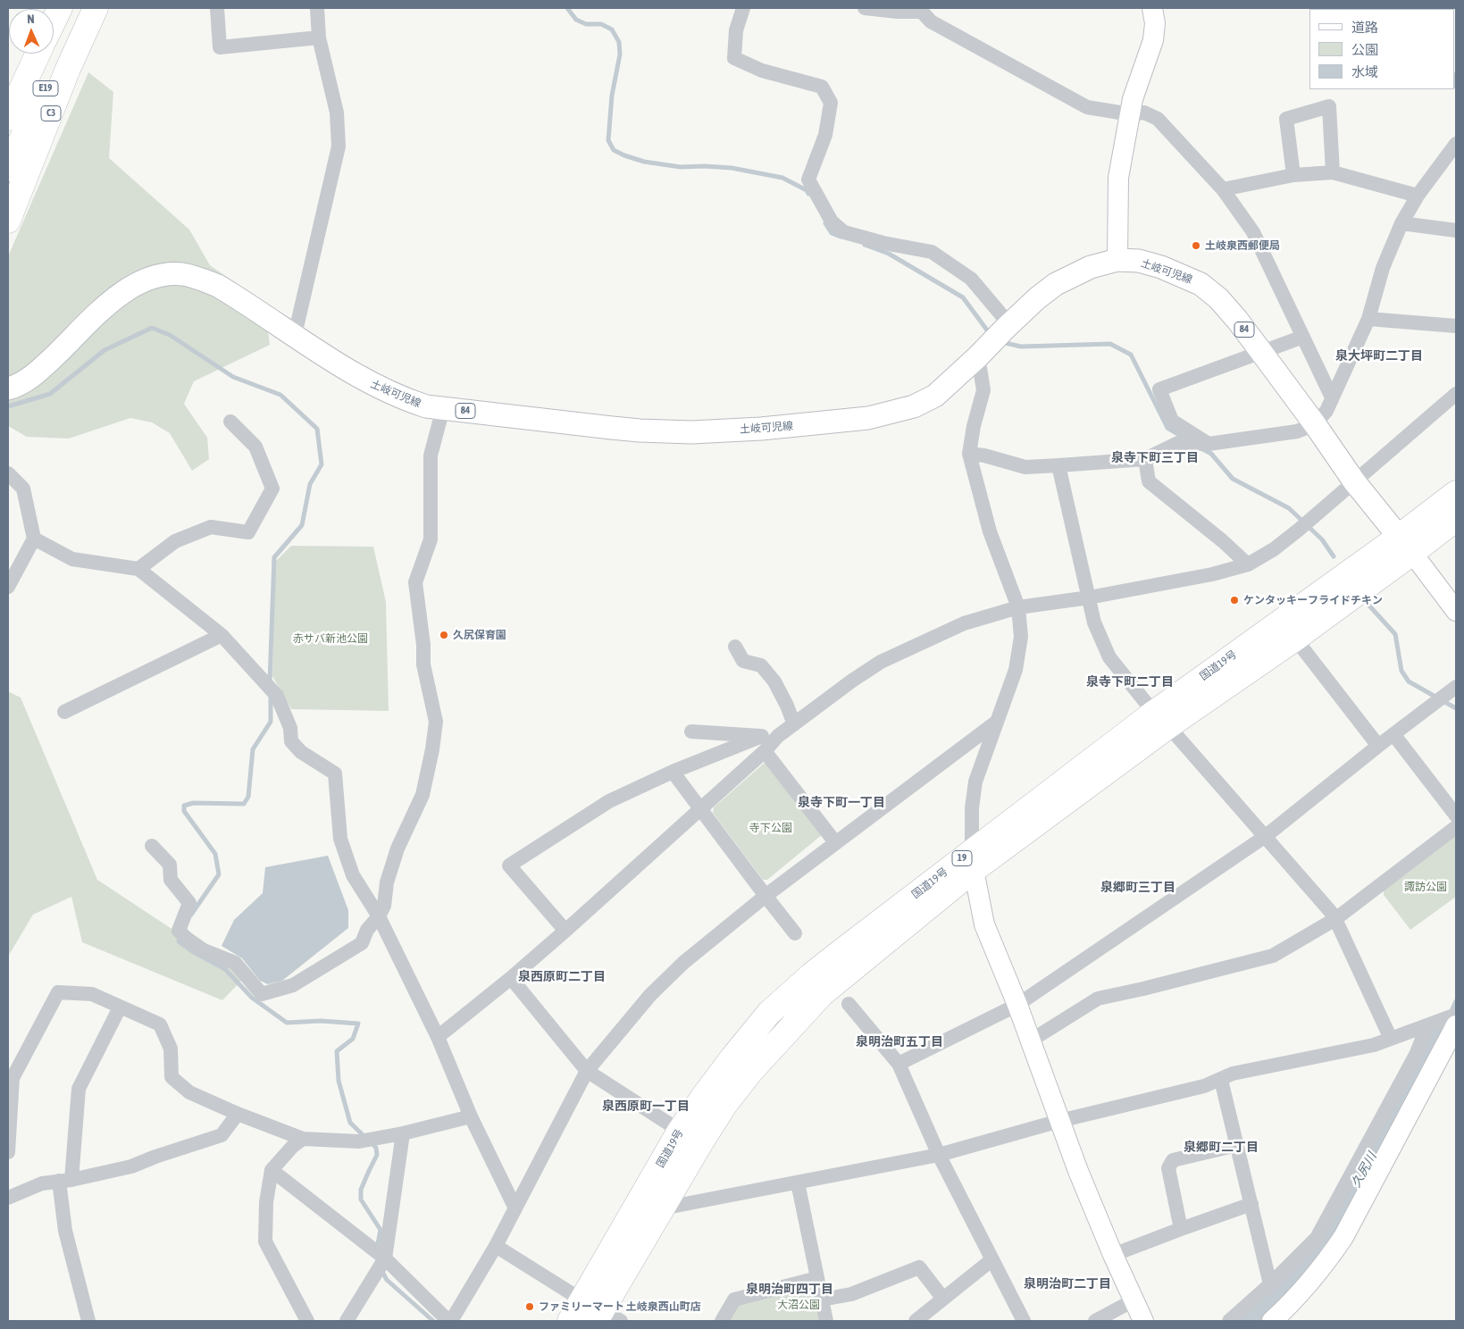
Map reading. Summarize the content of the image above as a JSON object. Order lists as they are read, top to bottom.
{
  "streets": {
    "highway": [
      "E19",
      "C3",
      "国道19号",
      "19"
    ],
    "main road": ["土岐可児線", "84"]
  },
  "crossings": [
    ["土岐可児線", "国道19号"]
  ],
  "districts": [
    "泉大坪町二丁目",
    "泉寺下町三丁目",
    "泉寺下町二丁目",
    "泉寺下町一丁目",
    "泉郷町三丁目",
    "泉西原町二丁目",
    "泉明治町五丁目",
    "泉西原町一丁目",
    "泉郷町二丁目",
    "泉明治町二丁目",
    "泉明治町四丁目"
  ],
  "water": ["久尻川"],
  "parks": [
    "赤サバ新池公園",
    "寺下公園",
    "諏訪公園",
    "大沼公園"
  ],
  "places": [
    "土岐泉西郵便局",
    "ケンタッキーフライドチキン",
    "久尻保育園",
    "ファミリーマート 土岐泉西山町店"
  ],
  "legend": ["道路", "公園", "水域"],
  "north": "top"
}
